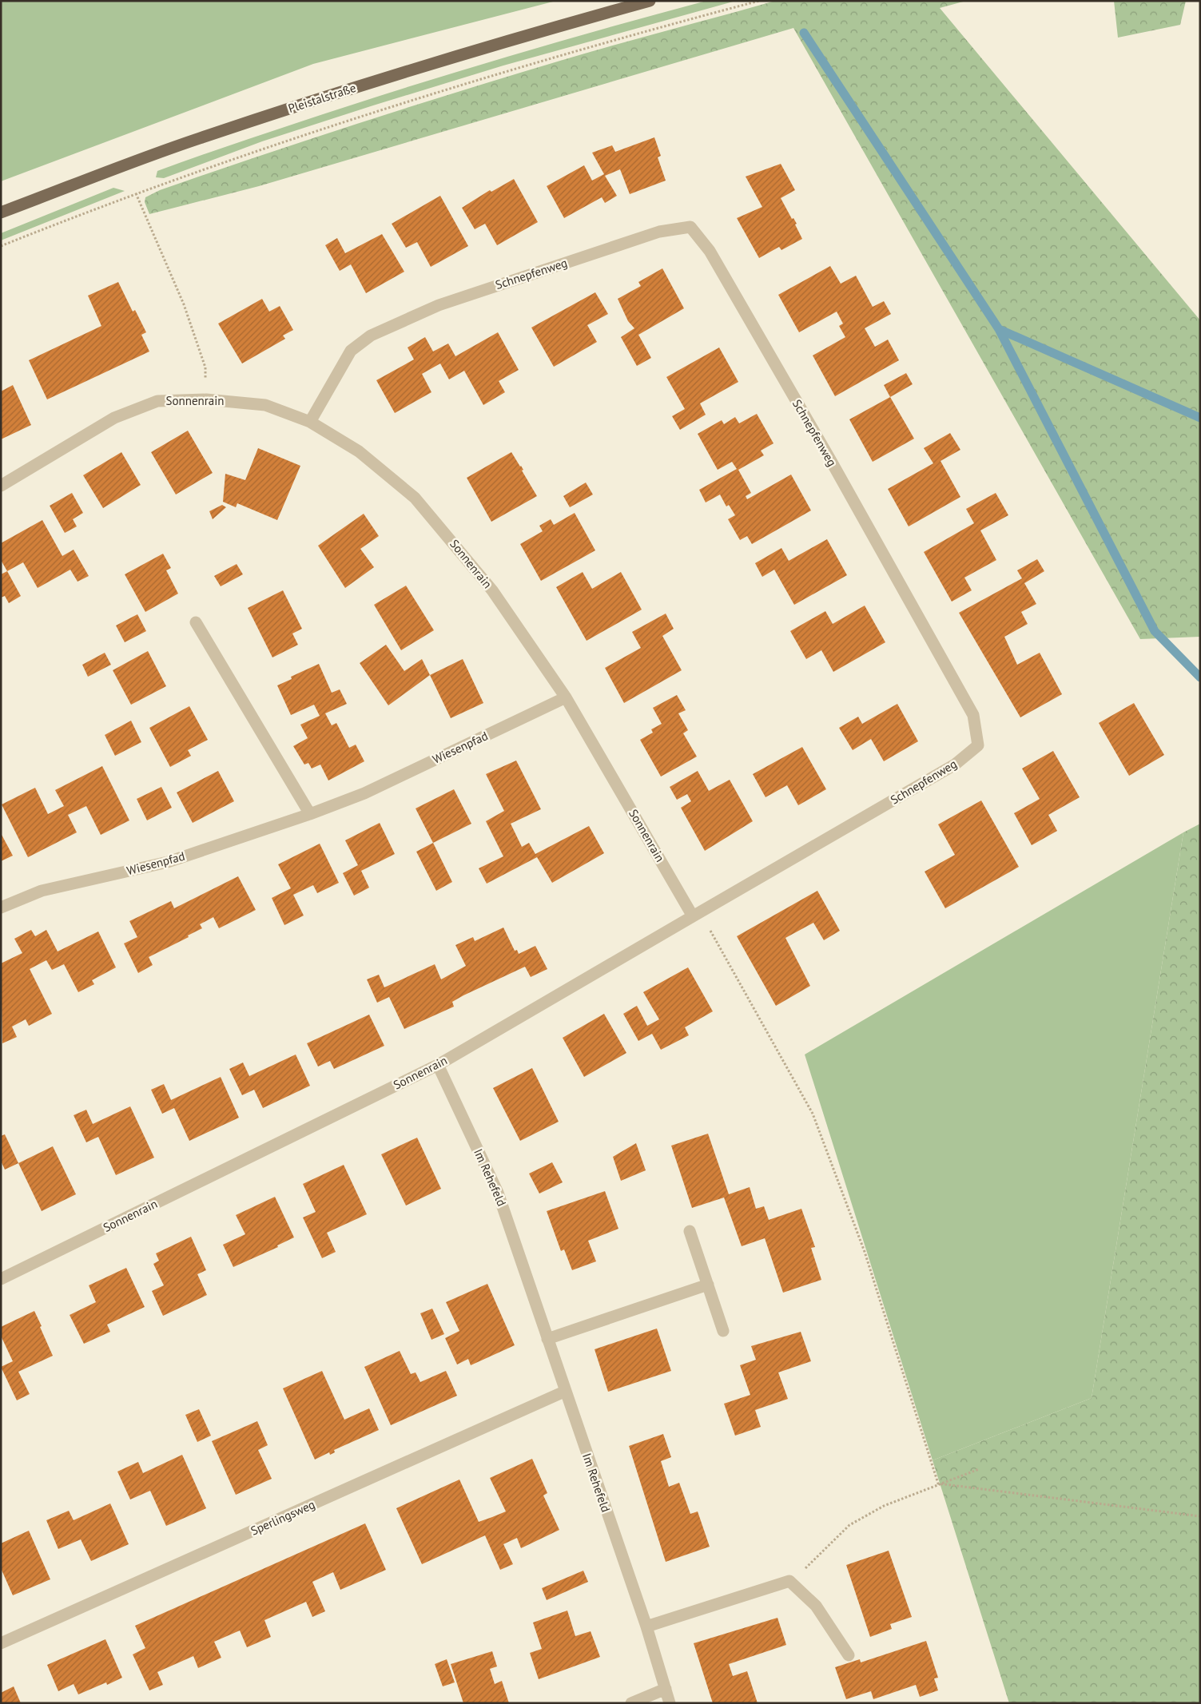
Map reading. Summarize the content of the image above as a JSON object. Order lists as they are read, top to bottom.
{
  "streets": {
    "main road": ["Pleistalstraße"],
    "street": [
      "Schnepfenweg",
      "Sonnenrain",
      "Wiesenpfad",
      "Im Rehefeld",
      "Sperlingsweg"
    ]
  },
  "crossings": [
    ["Schnepfenweg", "Sonnenrain"],
    ["Sonnenrain", "Wiesenpfad"],
    ["Sonnenrain", "Im Rehefeld"],
    ["Im Rehefeld", "Sperlingsweg"]
  ]
}
